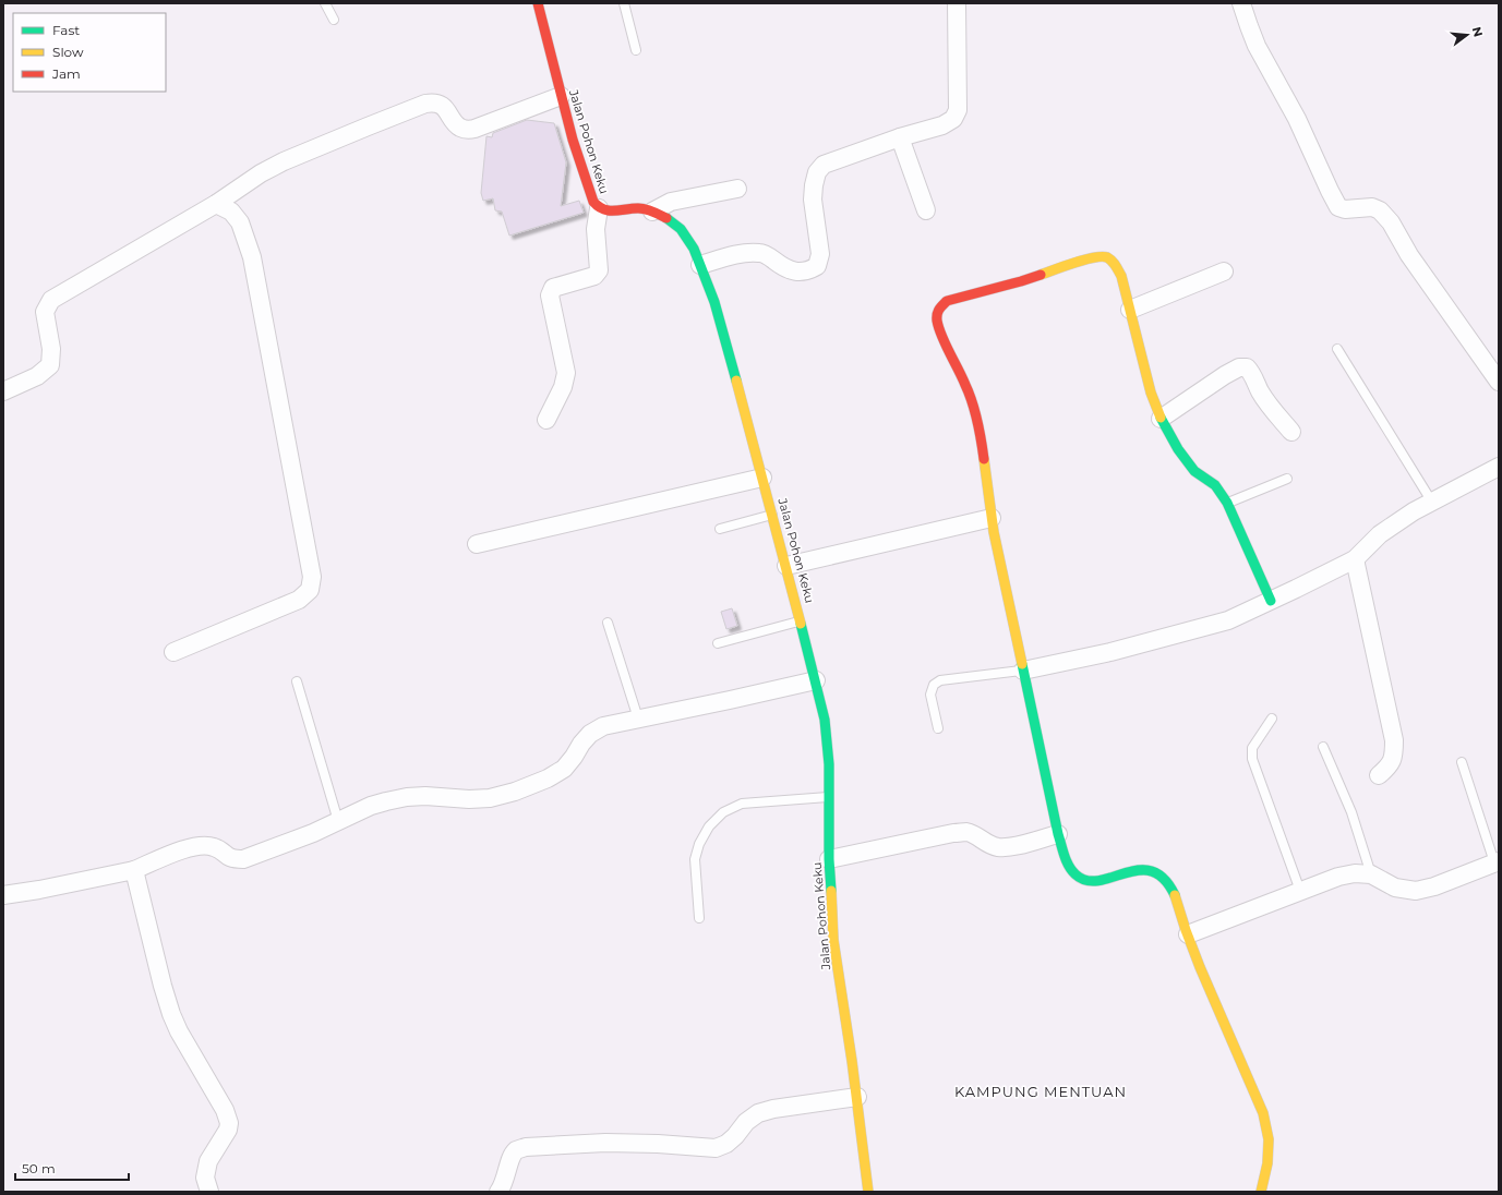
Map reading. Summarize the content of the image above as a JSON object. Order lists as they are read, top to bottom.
{
  "streets": {
    "street": ["Jalan Pohon Keku"]
  },
  "districts": ["KAMPUNG MENTUAN"],
  "legend": ["Fast", "Slow", "Jam"],
  "scale_bar": "50 m",
  "north": "right"
}
